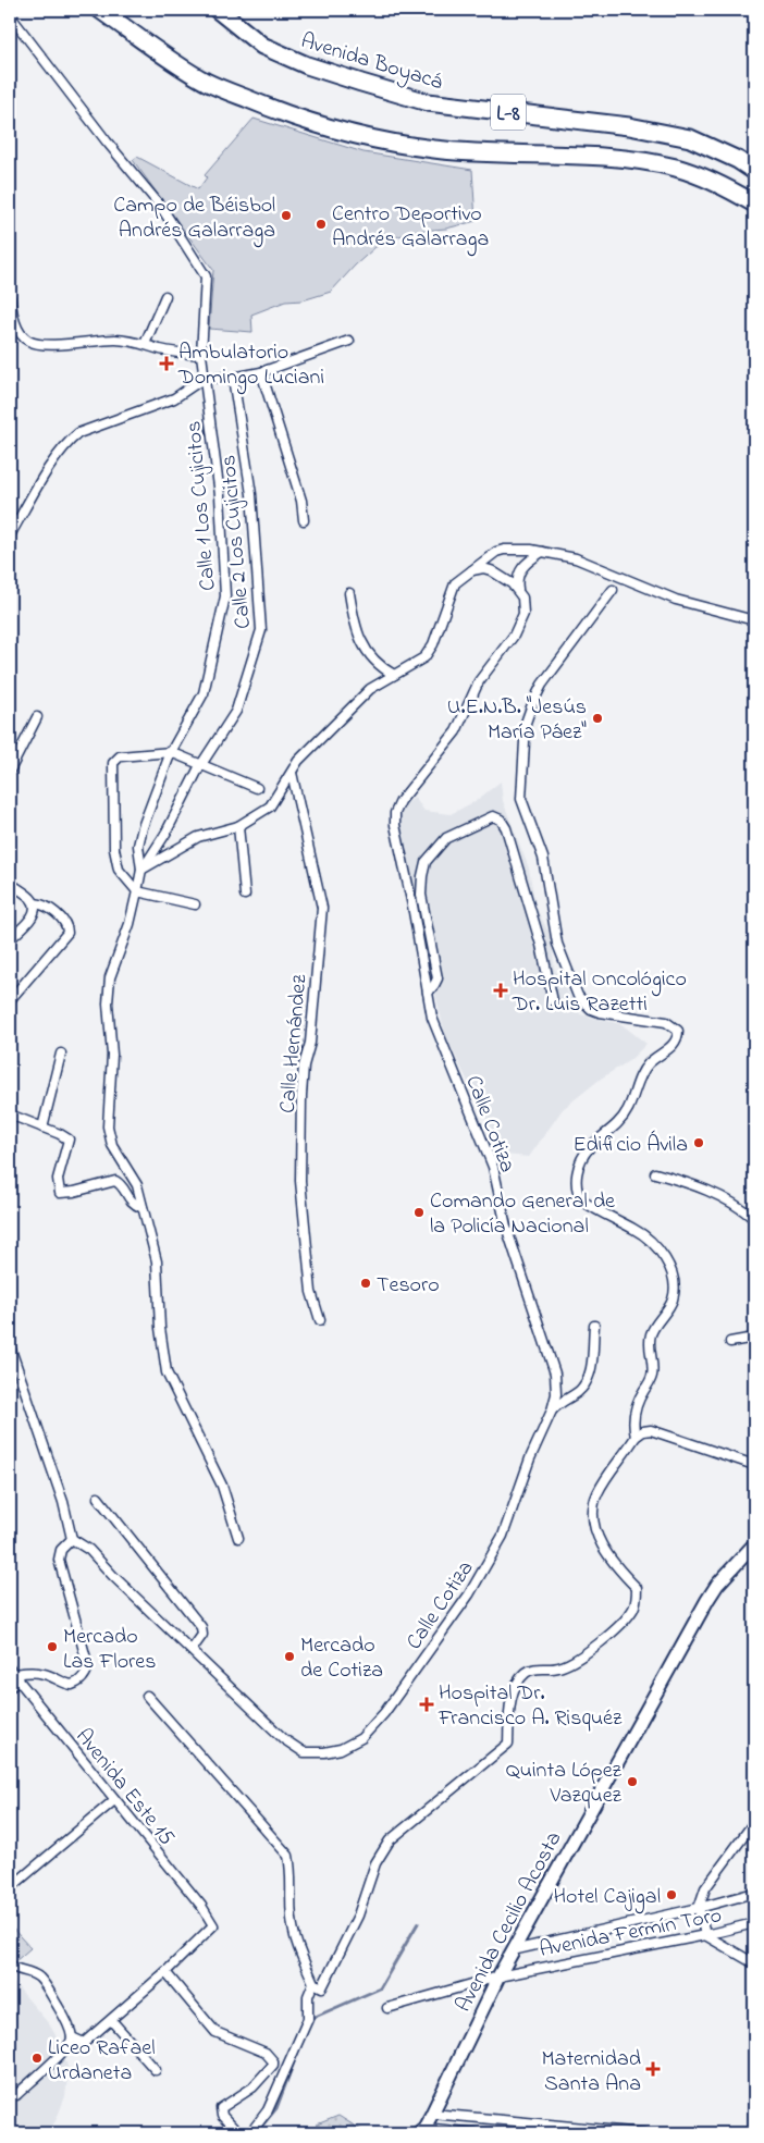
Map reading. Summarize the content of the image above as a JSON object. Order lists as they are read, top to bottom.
{
  "streets": {
    "highway": ["Avenida Boyacá", "L-8"],
    "main road": ["Avenida Cecilio Acosta"],
    "street": [
      "Calle 1 Los Cujicitos",
      "Calle 2 Los Cujicitos",
      "Calle Hernández",
      "Calle Cotiza",
      "Avenida Este 15",
      "Avenida Fermín Toro"
    ]
  },
  "crossings": [
    ["Calle 1 Los Cujicitos", "Calle 2 Los Cujicitos"],
    ["Avenida Cecilio Acosta", "Avenida Fermín Toro"]
  ],
  "places": {
    "other": [
      "Campo de Béisbol Andrés Galarraga",
      "Centro Deportivo Andrés Galarraga",
      "U.E.N.B. \"Jesús María Páez\"",
      "Edificio Ávila",
      "Comando General de la Policía Nacional",
      "Tesoro",
      "Mercado Las Flores",
      "Mercado de Cotiza",
      "Quinta López Vazquez",
      "Hotel Cajigal",
      "Liceo Rafael Urdaneta"
    ],
    "health": [
      "Ambulatorio Domingo Luciani",
      "Hospital Oncológico Dr. Luis Razetti",
      "Hospital Dr. Francisco A. Risquéz",
      "Maternidad Santa Ana"
    ]
  }
}
